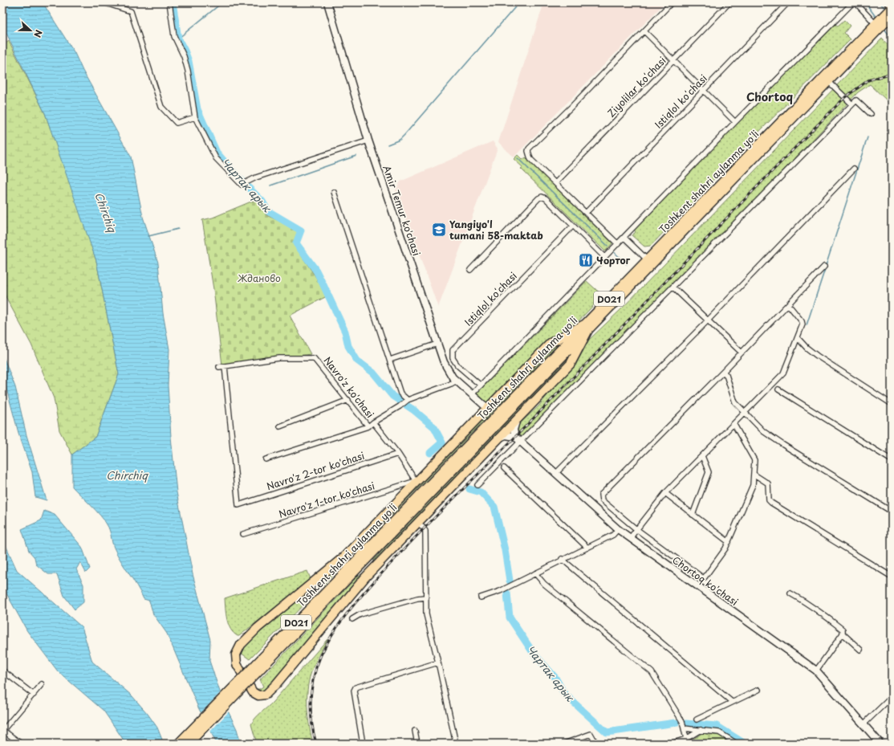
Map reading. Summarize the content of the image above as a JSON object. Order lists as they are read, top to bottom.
{
  "streets": {
    "highway": ["Toshkent shahri aylanma yoʻli", "D021"],
    "street": [
      "Ziyolilar koʻchasi",
      "Istiqlol koʻchasi",
      "Amir Temur ko'chasi",
      "Navro'z ko'chasi",
      "Navro'z 2-tor ko'chasi",
      "Navro'z 1-tor ko'chasi",
      "Chortoq ko'chasi"
    ]
  },
  "crossings": [
    ["Navro'z ko'chasi", "Navro'z 2-tor ko'chasi"],
    ["Navro'z ko'chasi", "Navro'z 1-tor ko'chasi"]
  ],
  "districts": ["Chortoq"],
  "water": ["Чартак арык", "Chirchiq"],
  "parks": ["Жданово"],
  "places": {
    "school or university": ["Yangiyo'l tumani 58-maktab"],
    "restaurant": ["Чортог"]
  },
  "north": "right"
}
